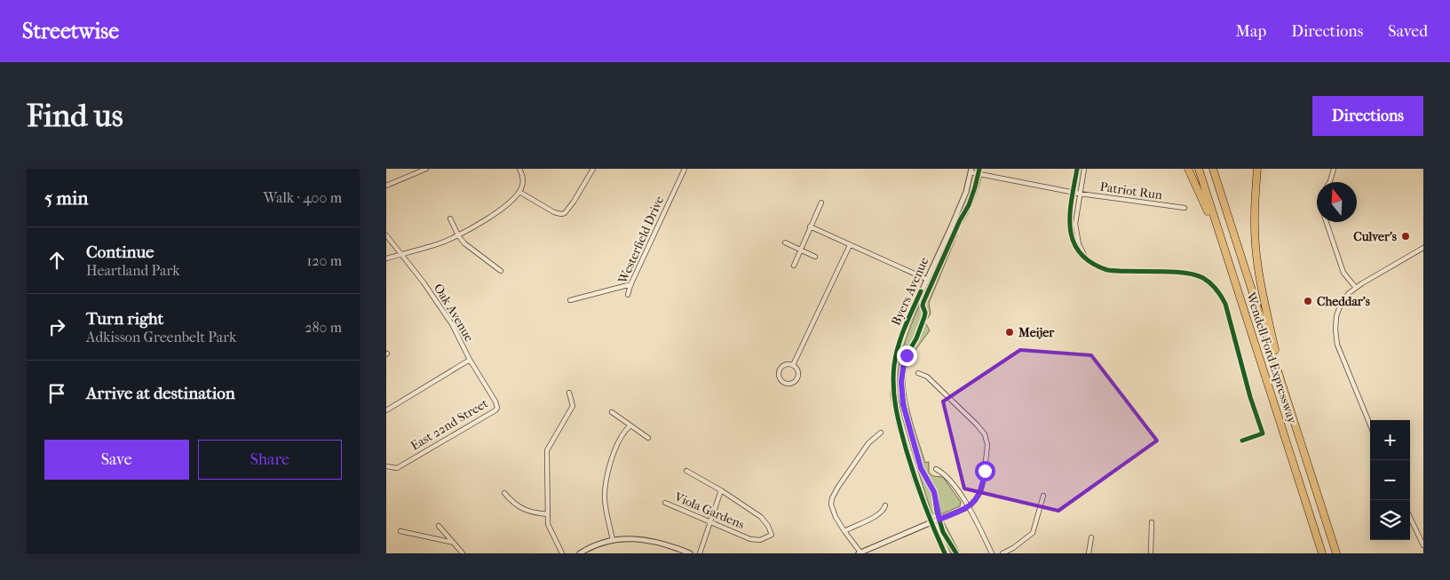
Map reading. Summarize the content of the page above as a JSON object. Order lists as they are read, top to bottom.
{
  "streets": {
    "highway": ["Wendell Ford Expressway"],
    "street": [
      "Patriot Run",
      "Westerfield Drive",
      "Byers Avenue",
      "Oak Avenue",
      "East 22nd Street",
      "Viola Gardens"
    ]
  },
  "crossings": [
    ["Patriot Run", "Byers Avenue"],
    ["Oak Avenue", "East 22nd Street"]
  ],
  "places": ["Culver's", "Cheddar's", "Meijer"],
  "north": "top",
  "page": {
    "header": "Streetwise",
    "nav": ["Map", "Directions", "Saved"],
    "buttons": [
      "Directions",
      ["Save", "Share"]
    ],
    "title": "Find us",
    "heading": ["5 min", "Walk · 400 m"],
    "list": [
      ["Continue", "Heartland Park", "120 m"],
      ["Turn right", "Adkisson Greenbelt Park", "280 m"],
      "Arrive at destination"
    ],
    "map_buttons": ["+", "−"]
  }
}
